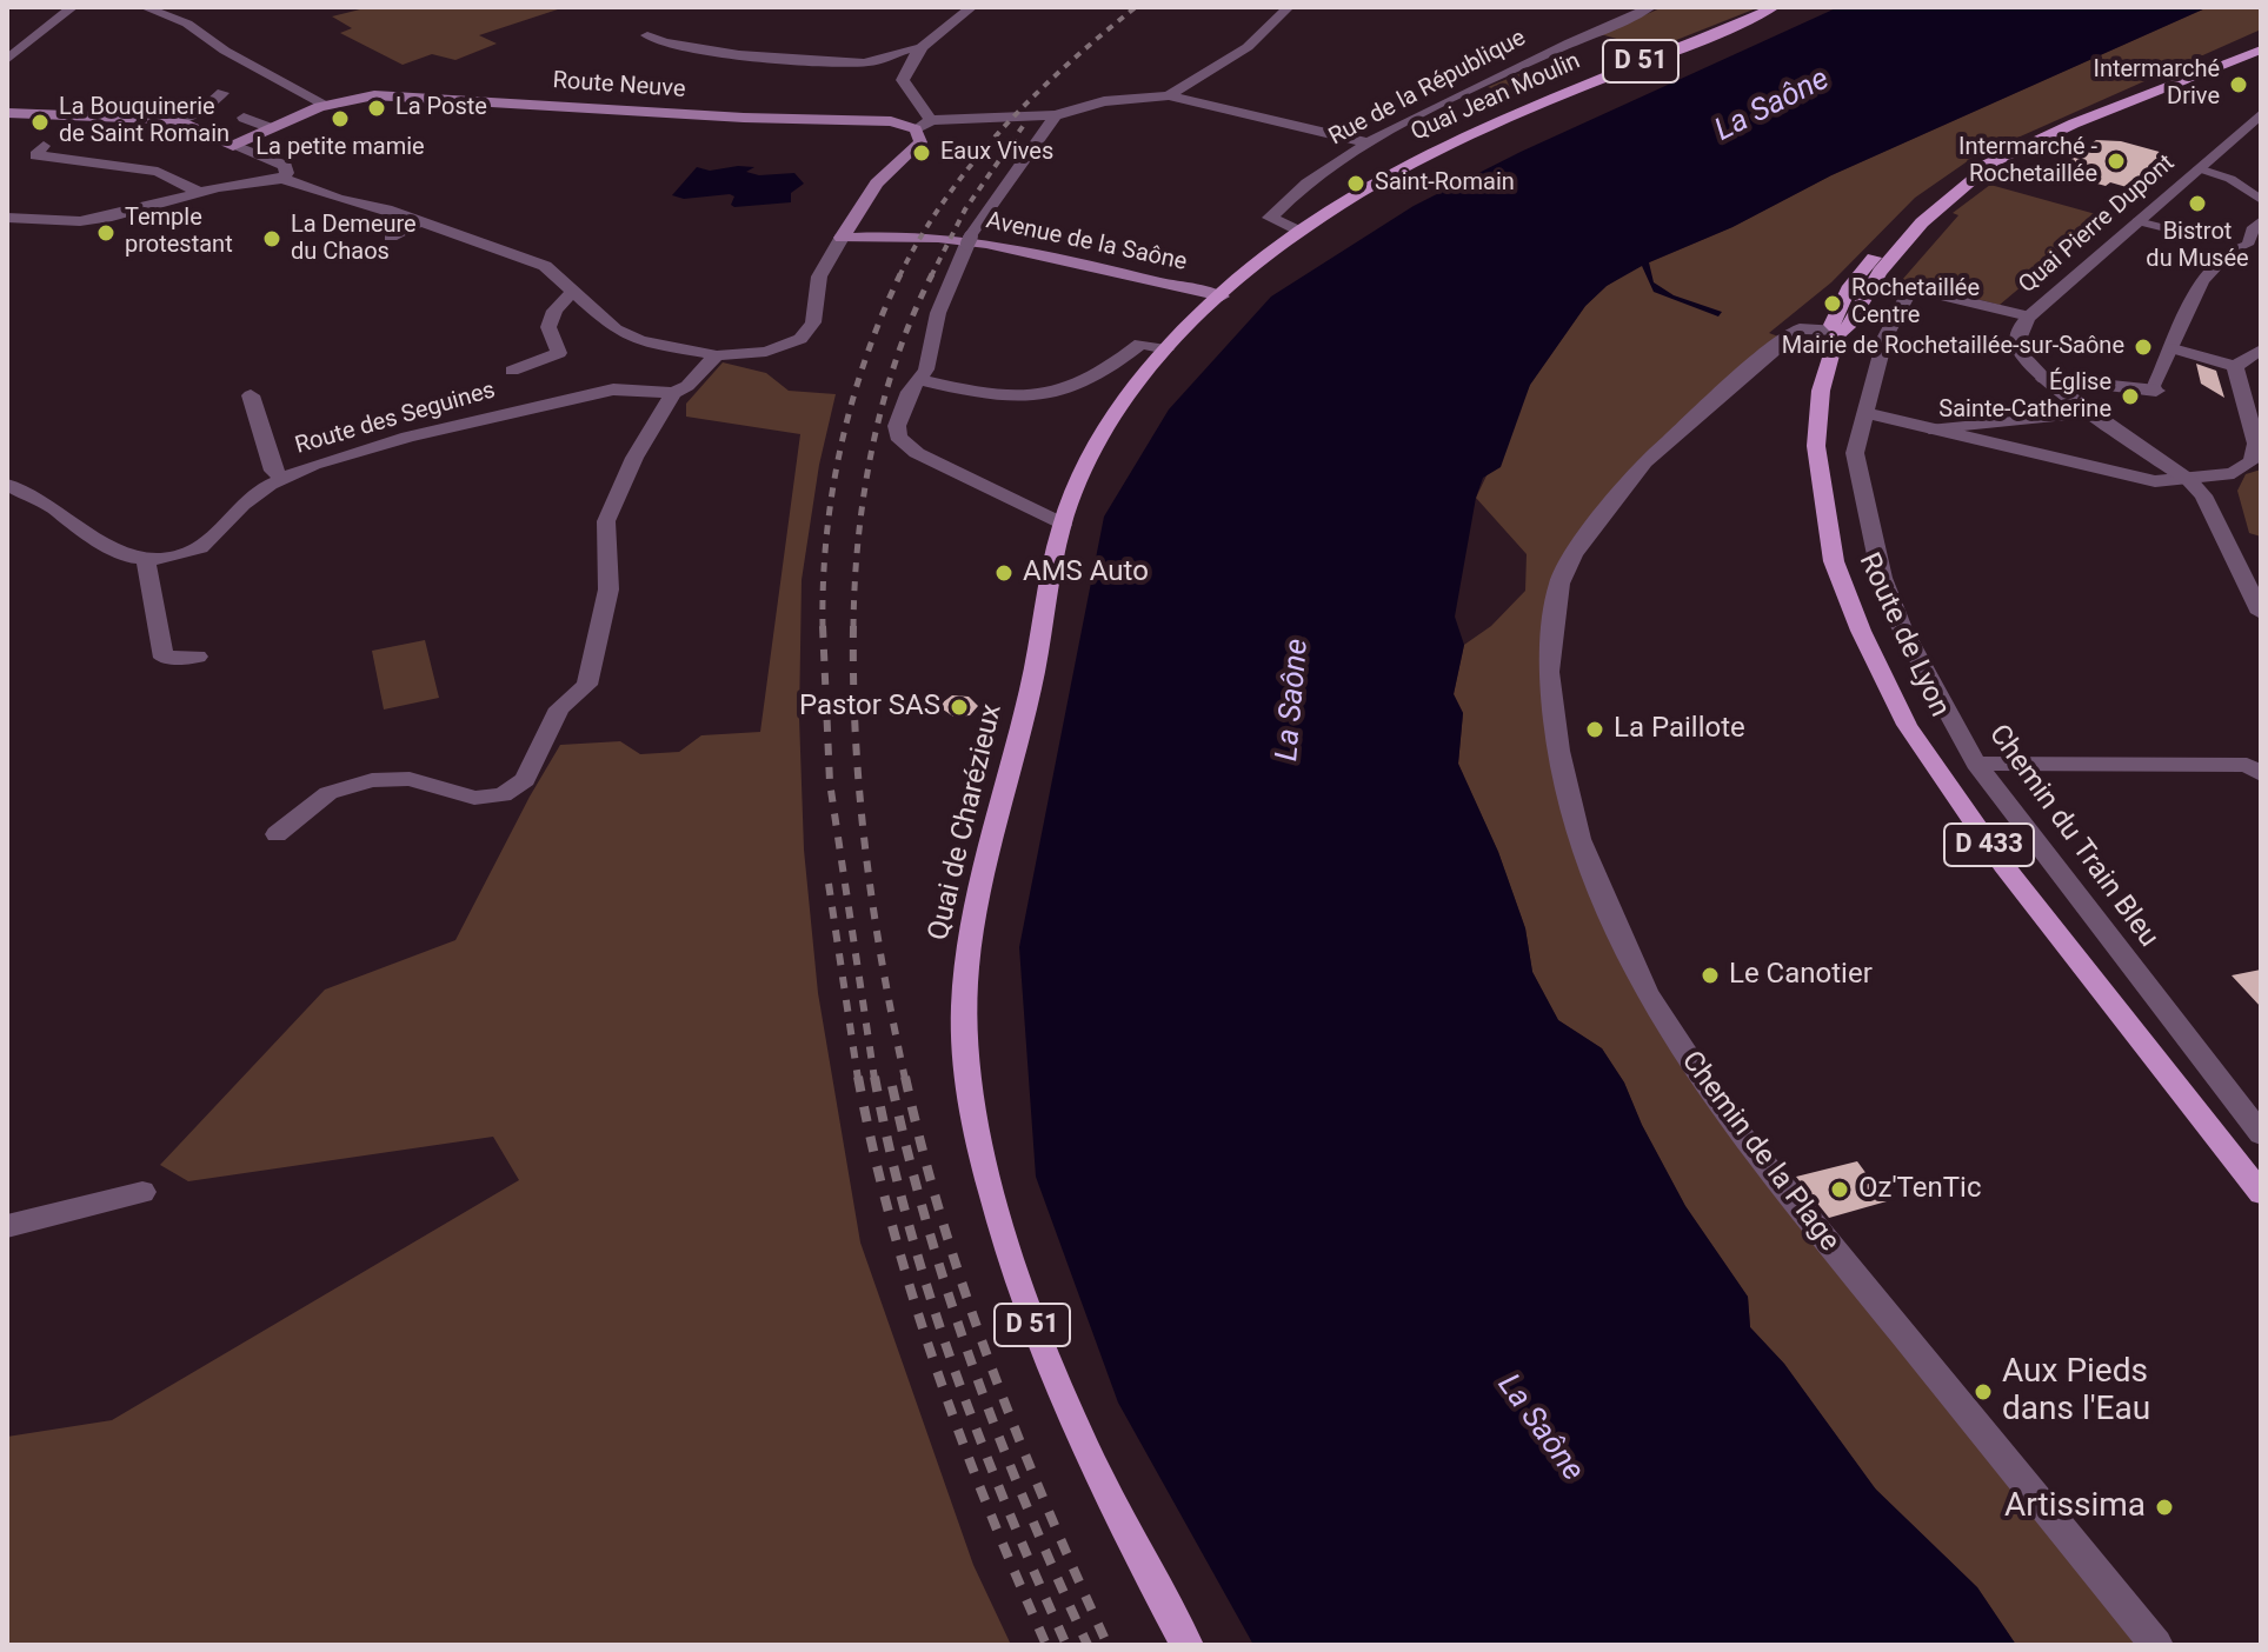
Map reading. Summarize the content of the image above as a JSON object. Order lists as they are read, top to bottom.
{
  "streets": {
    "main road": [
      "D 51",
      "Route Neuve",
      "Quai Jean Moulin",
      "Avenue de la Saône",
      "Route de Lyon",
      "Quai de Charézieux",
      "D 433"
    ],
    "street": [
      "Rue de la République",
      "Quai Pierre Dupont",
      "Route des Seguines",
      "Chemin du Train Bleu",
      "Chemin de la Plage"
    ]
  },
  "crossings": [
    ["Rue de la République", "Quai Jean Moulin"],
    ["Rue de la République", "Quai de Charézieux"],
    ["Quai Jean Moulin", "Quai de Charézieux"],
    ["Quai Pierre Dupont", "Chemin du Train Bleu"],
    ["Avenue de la Saône", "Quai de Charézieux"],
    ["Route de Lyon", "Chemin de la Plage"]
  ],
  "water": ["La Saône"],
  "places": [
    "Intermarché Drive",
    "La Poste",
    "La petite mamie",
    "La Bouquinerie de Saint Romain",
    "Eaux Vives",
    "Intermarché - Rochetaillée",
    "Saint-Romain",
    "Bistrot du Musée",
    "Temple protestant",
    "La Demeure du Chaos",
    "Rochetaillée Centre",
    "Mairie de Rochetaillée-sur-Saône",
    "Église Sainte-Catherine",
    "AMS Auto",
    "Pastor SAS",
    "La Paillote",
    "Le Canotier",
    "Oz'TenTic",
    "Aux Pieds dans l'Eau",
    "Artissima"
  ]
}
